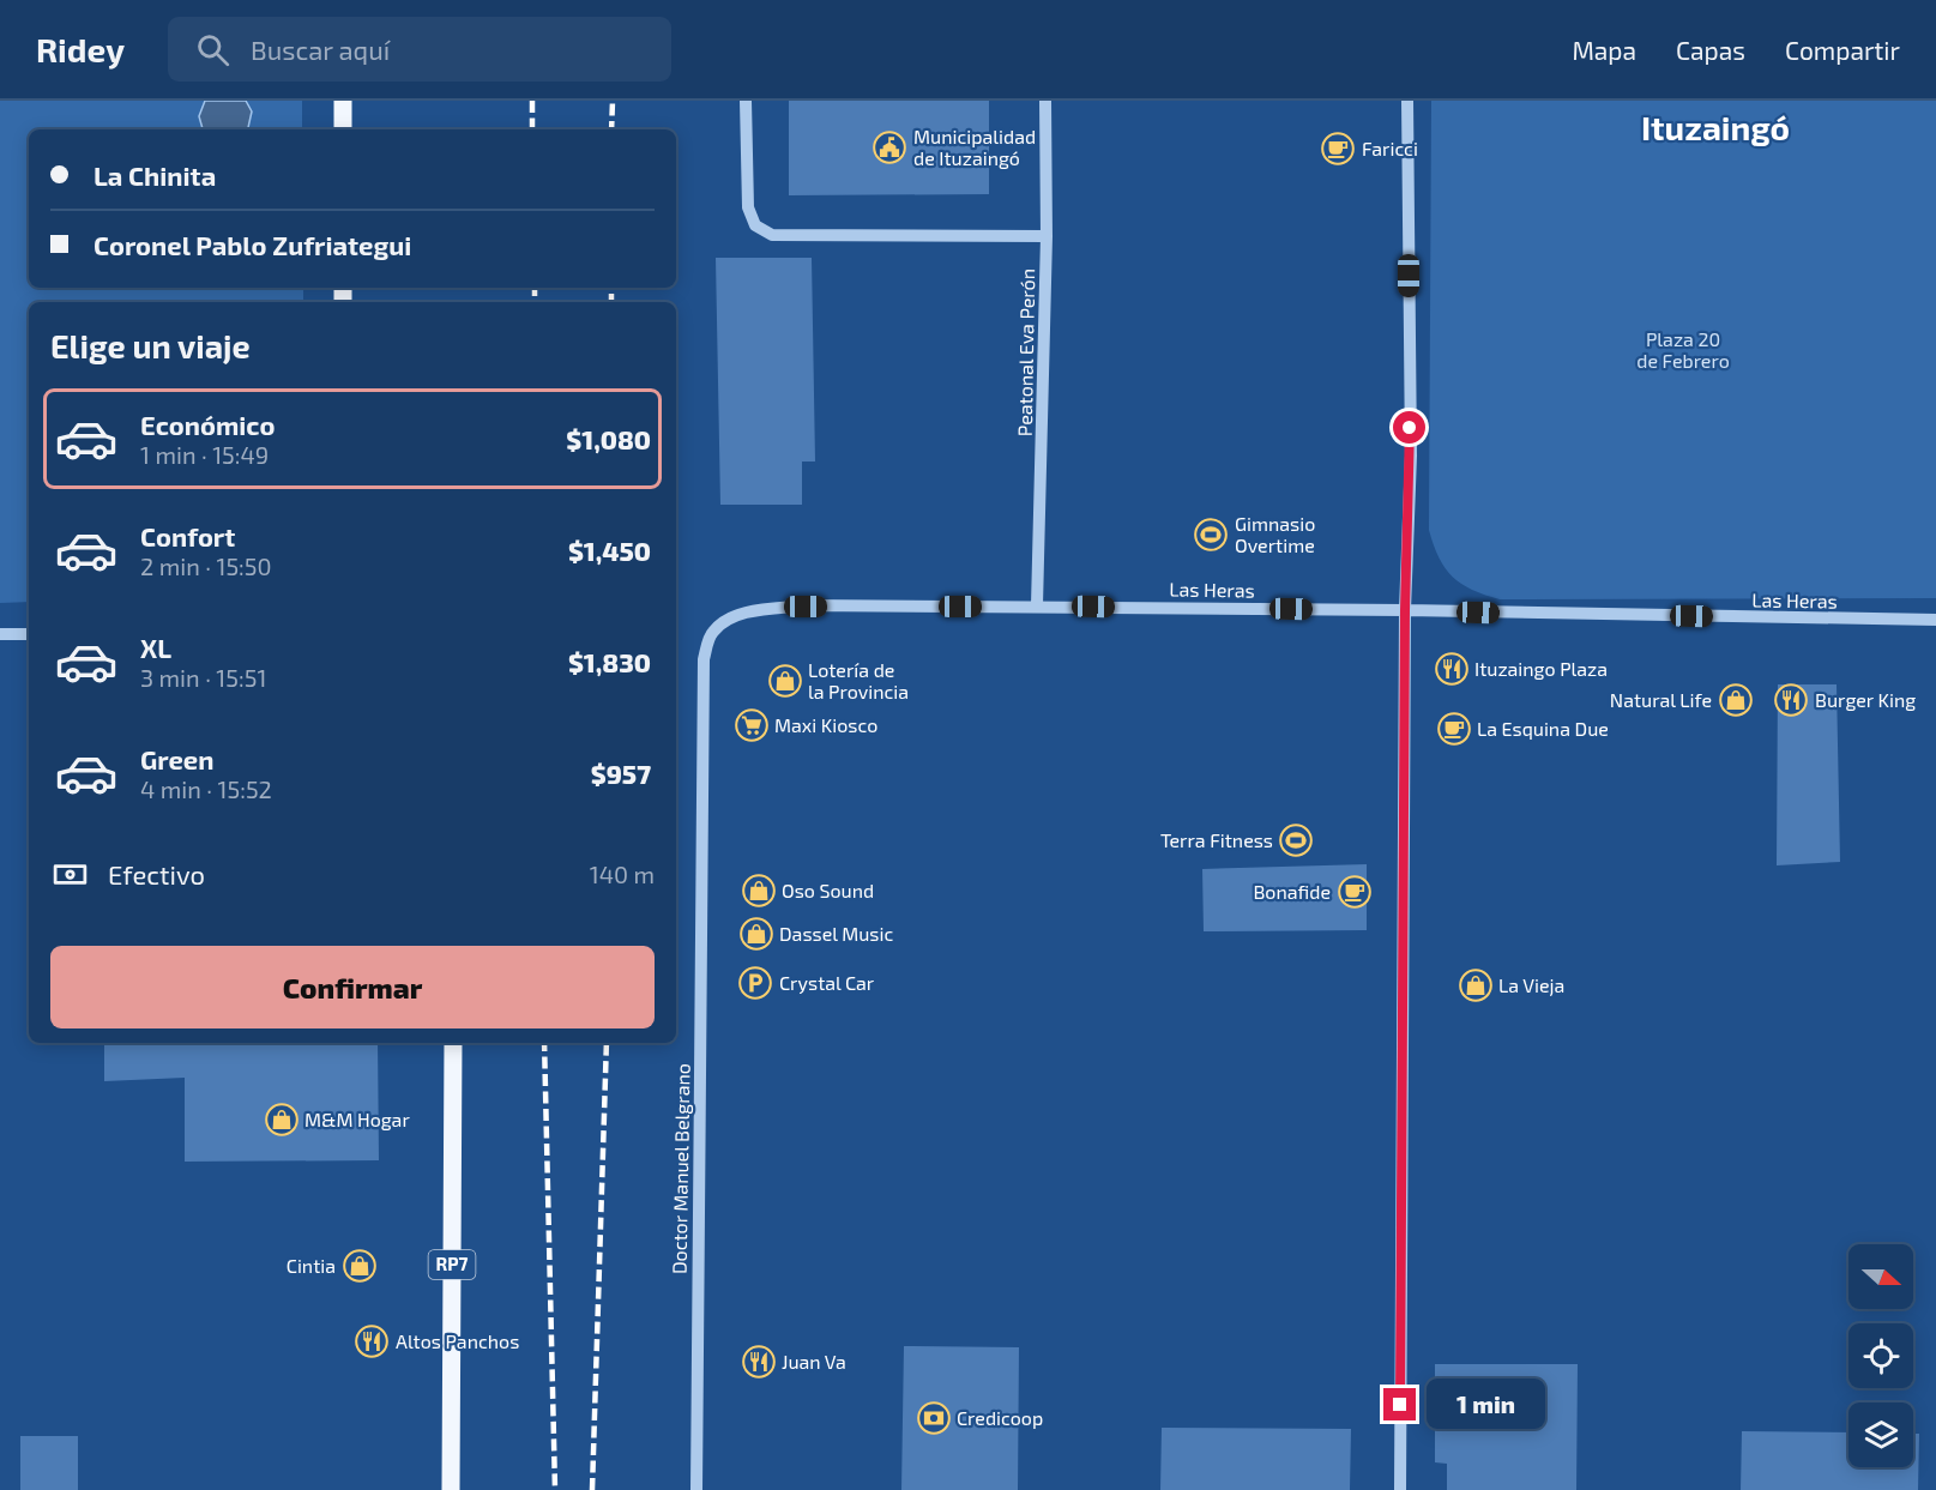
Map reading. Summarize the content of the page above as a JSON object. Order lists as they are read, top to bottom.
{
  "streets": {
    "main road": ["RP7"],
    "street": ["Peatonal Eva Perón", "Las Heras", "Doctor Manuel Belgrano"]
  },
  "crossings": [
    ["Peatonal Eva Perón", "Las Heras"],
    ["Las Heras", "Doctor Manuel Belgrano"]
  ],
  "districts": ["Ituzaingó"],
  "parks": ["Plaza 20 de Febrero"],
  "places": {
    "public building": ["Municipalidad de Ituzaingó"],
    "cafe": ["Faricci", "La Esquina Due", "Bonafide"],
    "sports": ["Gimnasio Overtime", "Terra Fitness"],
    "restaurant": [
      "Ituzaingo Plaza",
      "Burger King",
      "Altos Panchos",
      "Juan Va"
    ],
    "shop": [
      "Lotería de la Provincia",
      "Natural Life",
      "Oso Sound",
      "Dassel Music",
      "La Vieja",
      "M&M Hogar",
      "Cintia"
    ],
    "supermarket": ["Maxi Kiosco"],
    "parking": ["Crystal Car"],
    "bank": ["Credicoop"]
  },
  "north": "right",
  "page": {
    "header": "Ridey",
    "search": "Buscar aquí",
    "nav": ["Mapa", "Capas", "Compartir"],
    "banner": ["La Chinita", "Coronel Pablo Zufriategui"],
    "heading": "Elige un viaje",
    "list": [
      {
        "name": "Económico",
        "note": "1 min · 15:49",
        "value": "$1,080"
      },
      {
        "name": "Confort",
        "note": "2 min · 15:50",
        "value": "$1,450"
      },
      {
        "name": "XL",
        "note": "3 min · 15:51",
        "value": "$1,830"
      },
      {
        "name": "Green",
        "note": "4 min · 15:52",
        "value": "$957"
      }
    ],
    "pay": ["Efectivo", "140 m"],
    "buttons": "Confirmar",
    "bubble": "1 min"
  }
}
